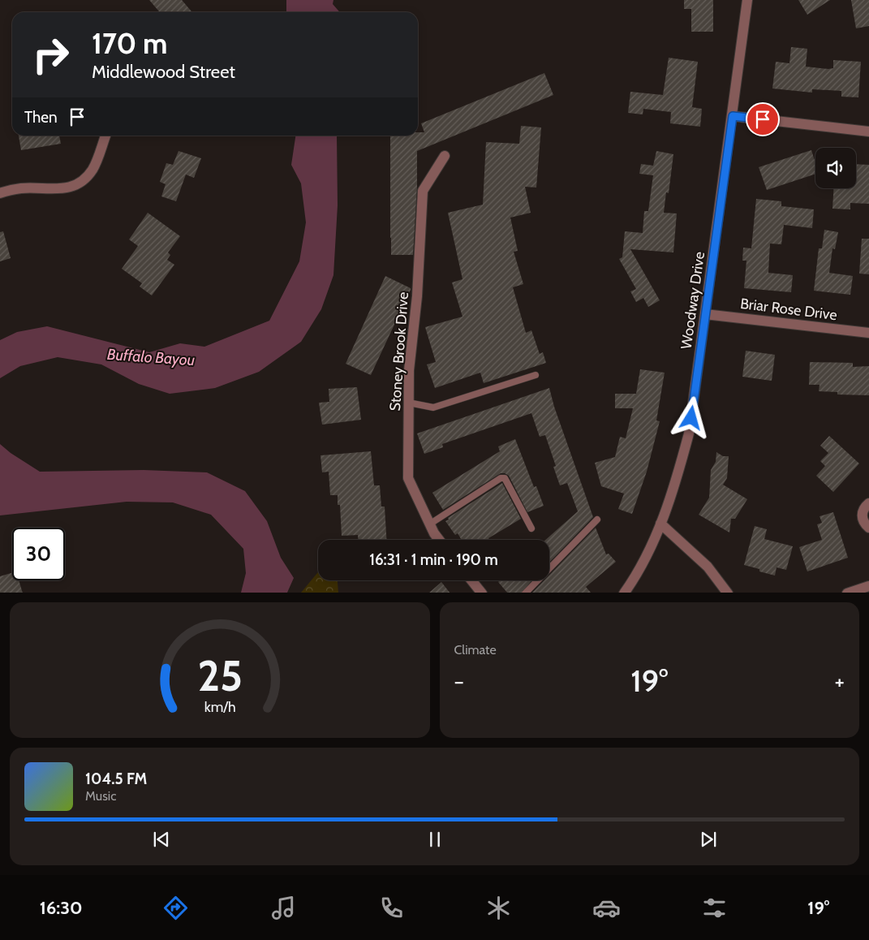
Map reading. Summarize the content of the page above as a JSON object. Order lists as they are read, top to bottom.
{
  "streets": {
    "street": ["Woodway Drive", "Briar Rose Drive", "Stoney Brook Drive"]
  },
  "crossings": [
    ["Woodway Drive", "Briar Rose Drive"]
  ],
  "water": ["Buffalo Bayou"],
  "page": {
    "turn": ["170 m", "Middlewood Street"],
    "then": "Then",
    "limit": "30",
    "trip": "16:31 · 1 min · 190 m",
    "tile": "Climate",
    "heat": ["−", "19°", "+"],
    "song": ["104.5 FM", "Music"],
    "tabs": ["16:30", "19°"],
    "gauge": ["25", "km/h"]
  }
}
